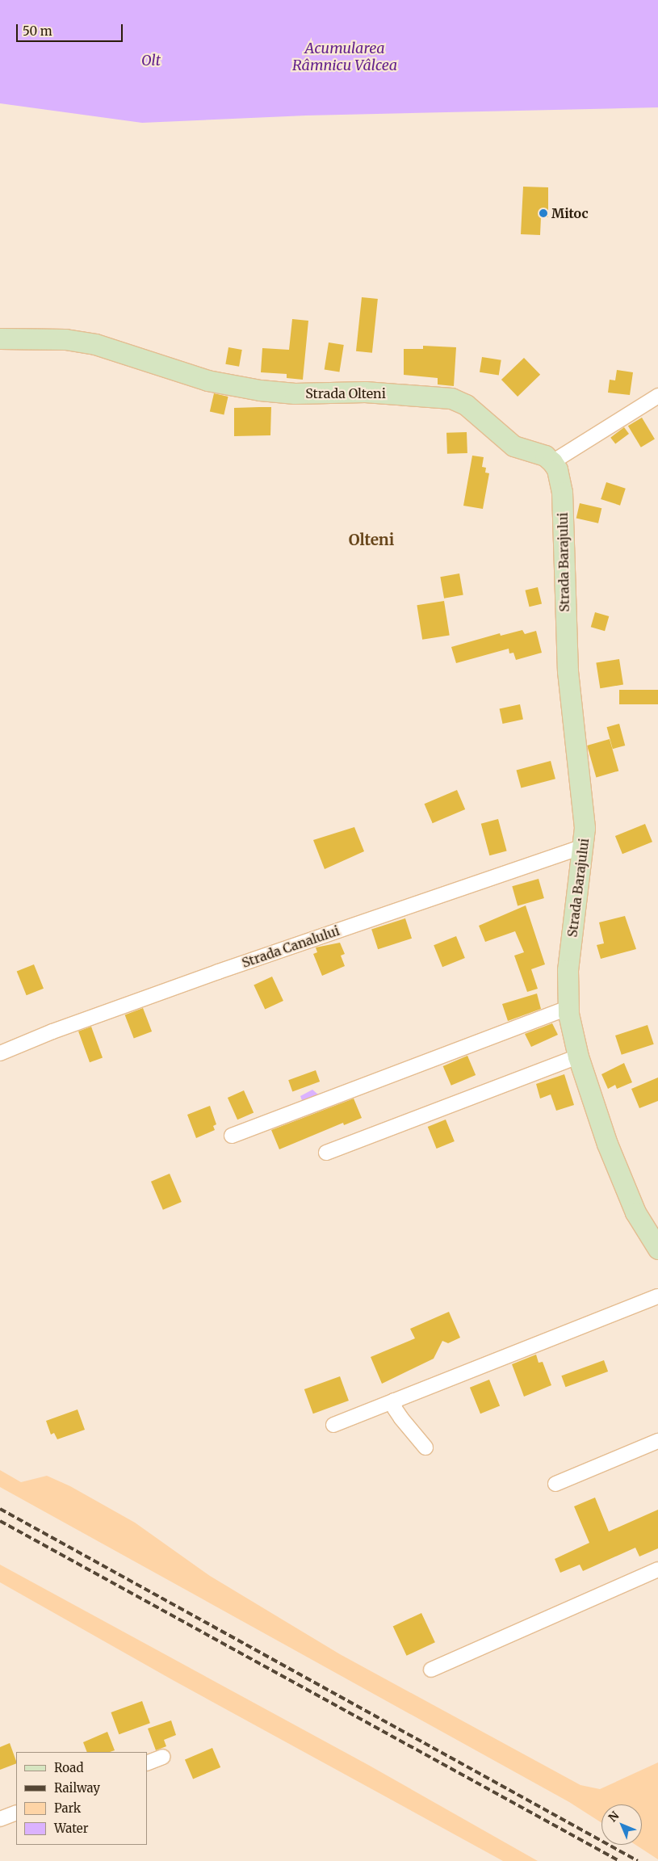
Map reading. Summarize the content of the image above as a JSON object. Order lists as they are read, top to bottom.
{
  "streets": {
    "street": ["Strada Olteni", "Strada Barajului", "Strada Canalului"]
  },
  "crossings": [
    ["Strada Olteni", "Strada Barajului"],
    ["Strada Barajului", "Strada Canalului"]
  ],
  "districts": ["Olteni"],
  "water": ["Acumularea Râmnicu Vâlcea", "Olt"],
  "places": ["Mitoc"],
  "legend": [
    "Road",
    "Railway",
    "Park",
    "Water"
  ],
  "scale_bar": "50 m",
  "north": "top left"
}
